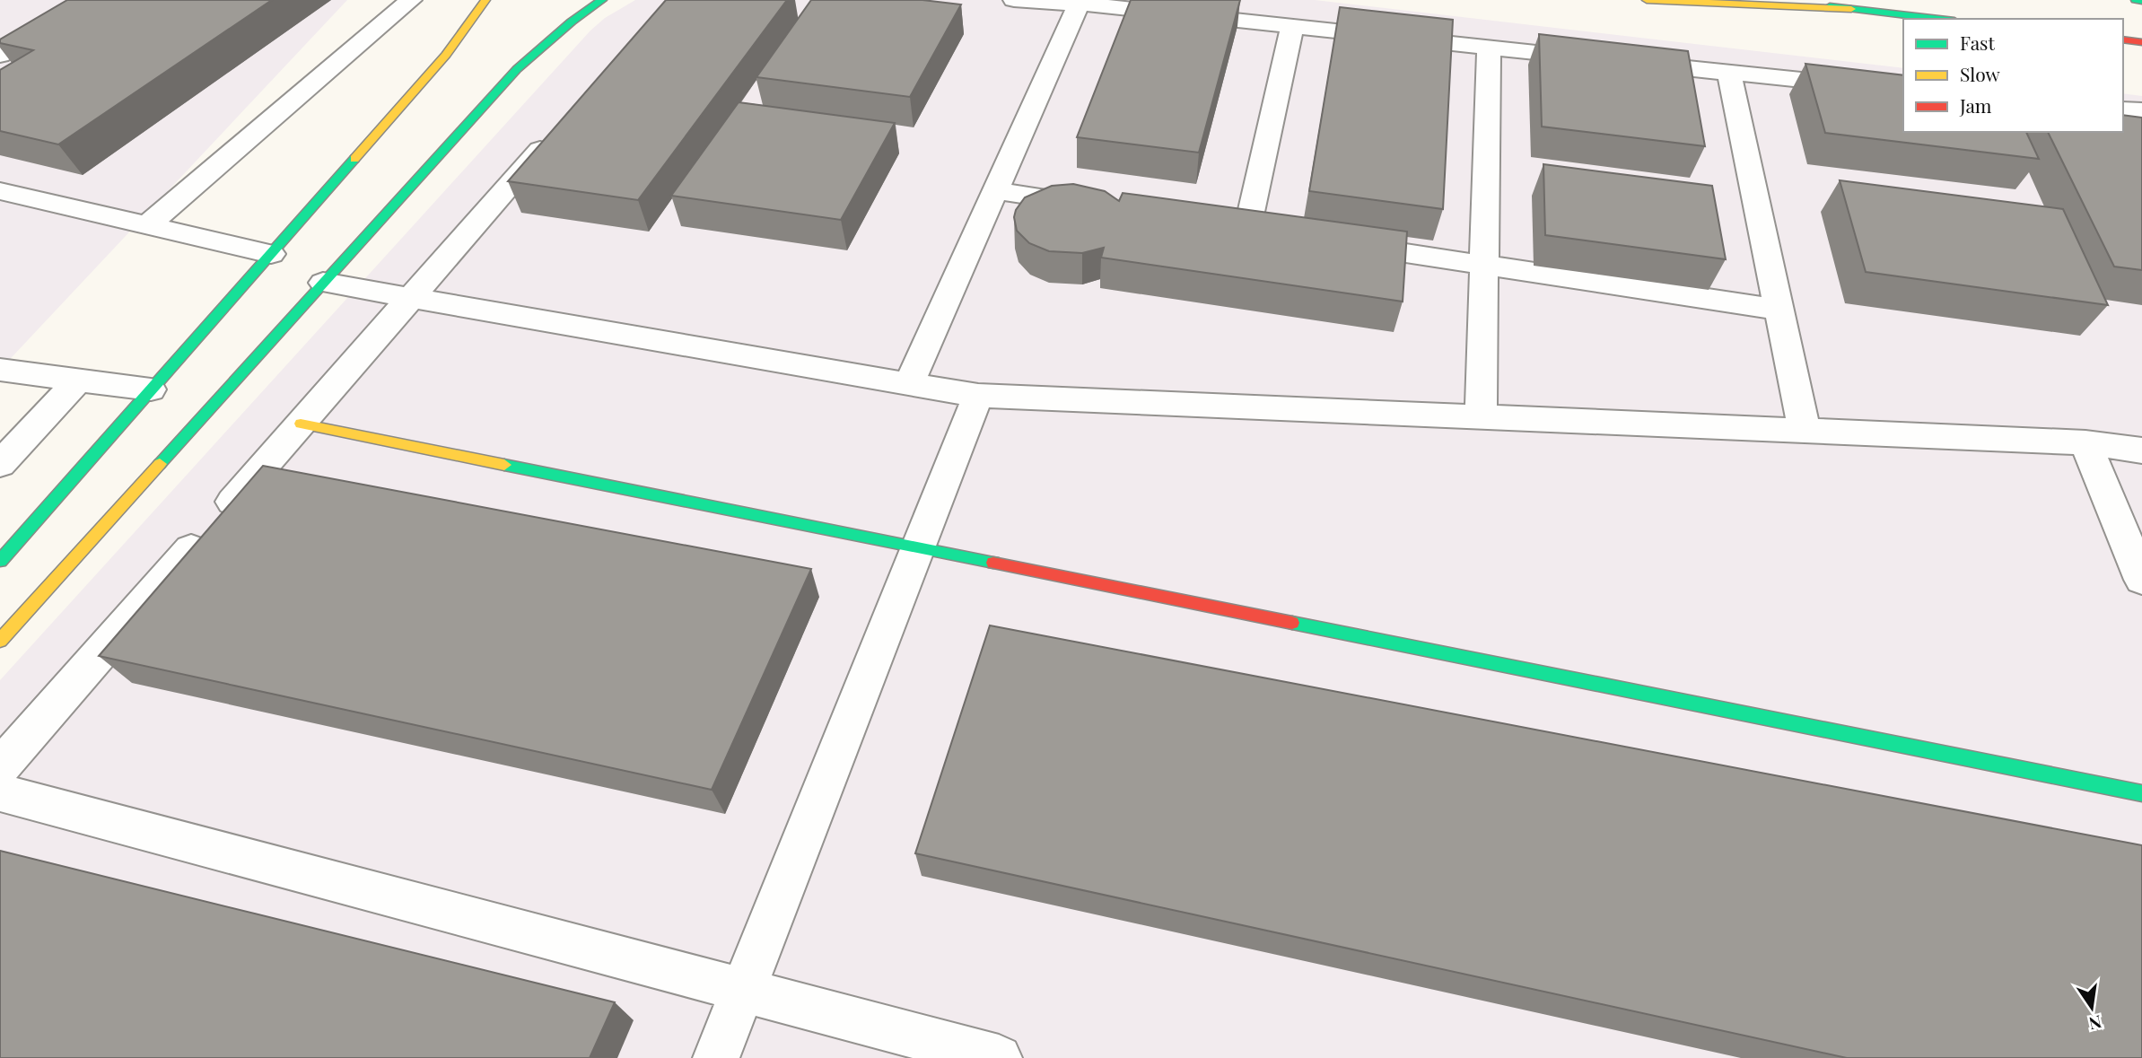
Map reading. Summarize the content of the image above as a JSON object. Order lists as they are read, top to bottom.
{
  "legend": ["Fast", "Slow", "Jam"],
  "north": "bottom"
}
